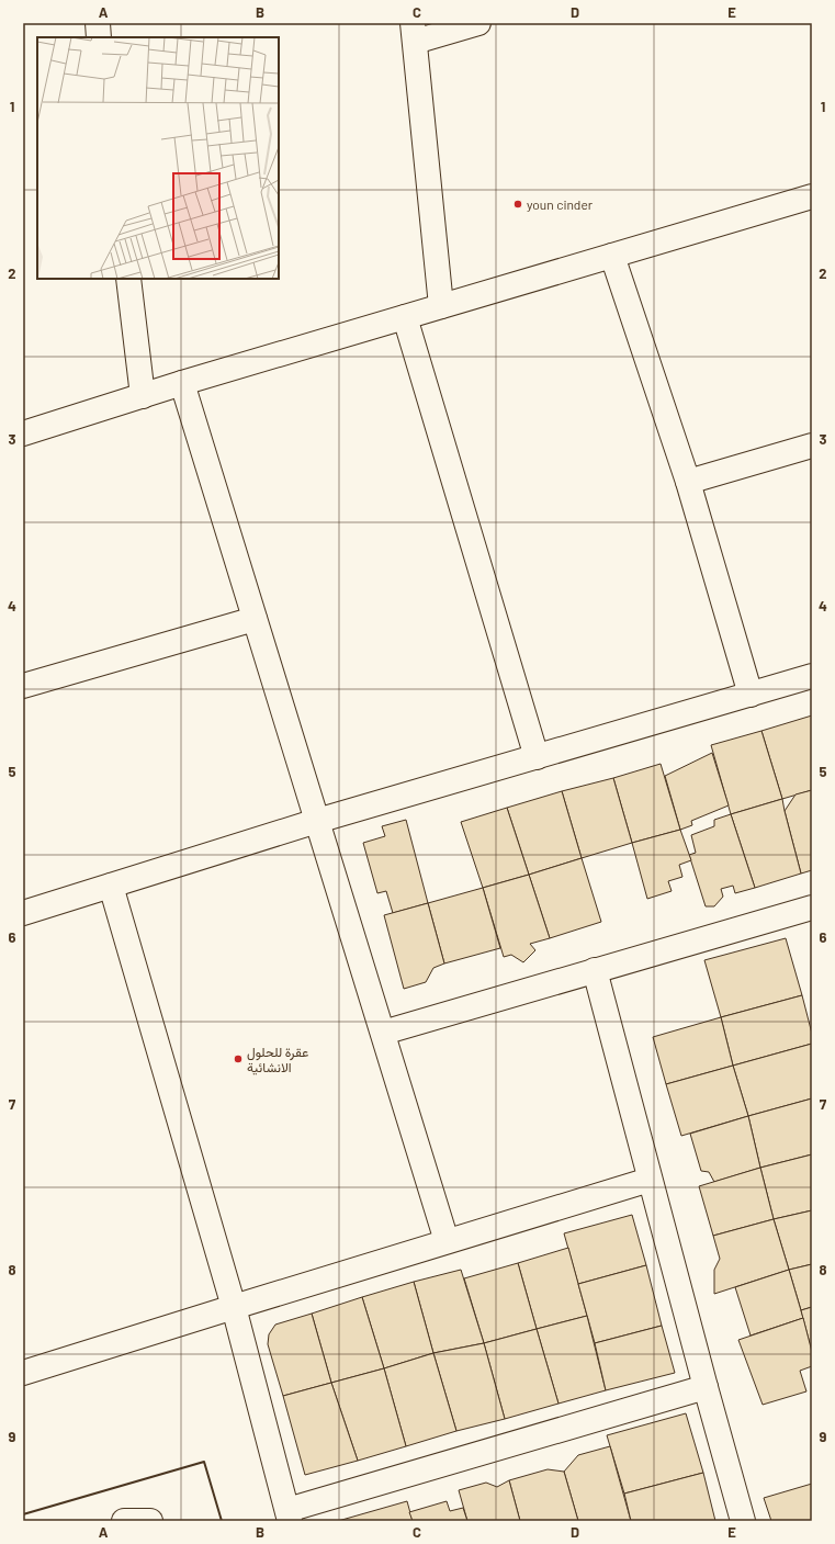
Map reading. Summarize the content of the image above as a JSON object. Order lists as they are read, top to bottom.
{
  "places": ["youn cinder", "عقرة للحلول الانشائیة"],
  "grid": {
    "columns": [
      "A",
      "B",
      "C",
      "D",
      "E"
    ],
    "rows": [
      "1",
      "2",
      "3",
      "4",
      "5",
      "6",
      "7",
      "8",
      "9"
    ]
  }
}
